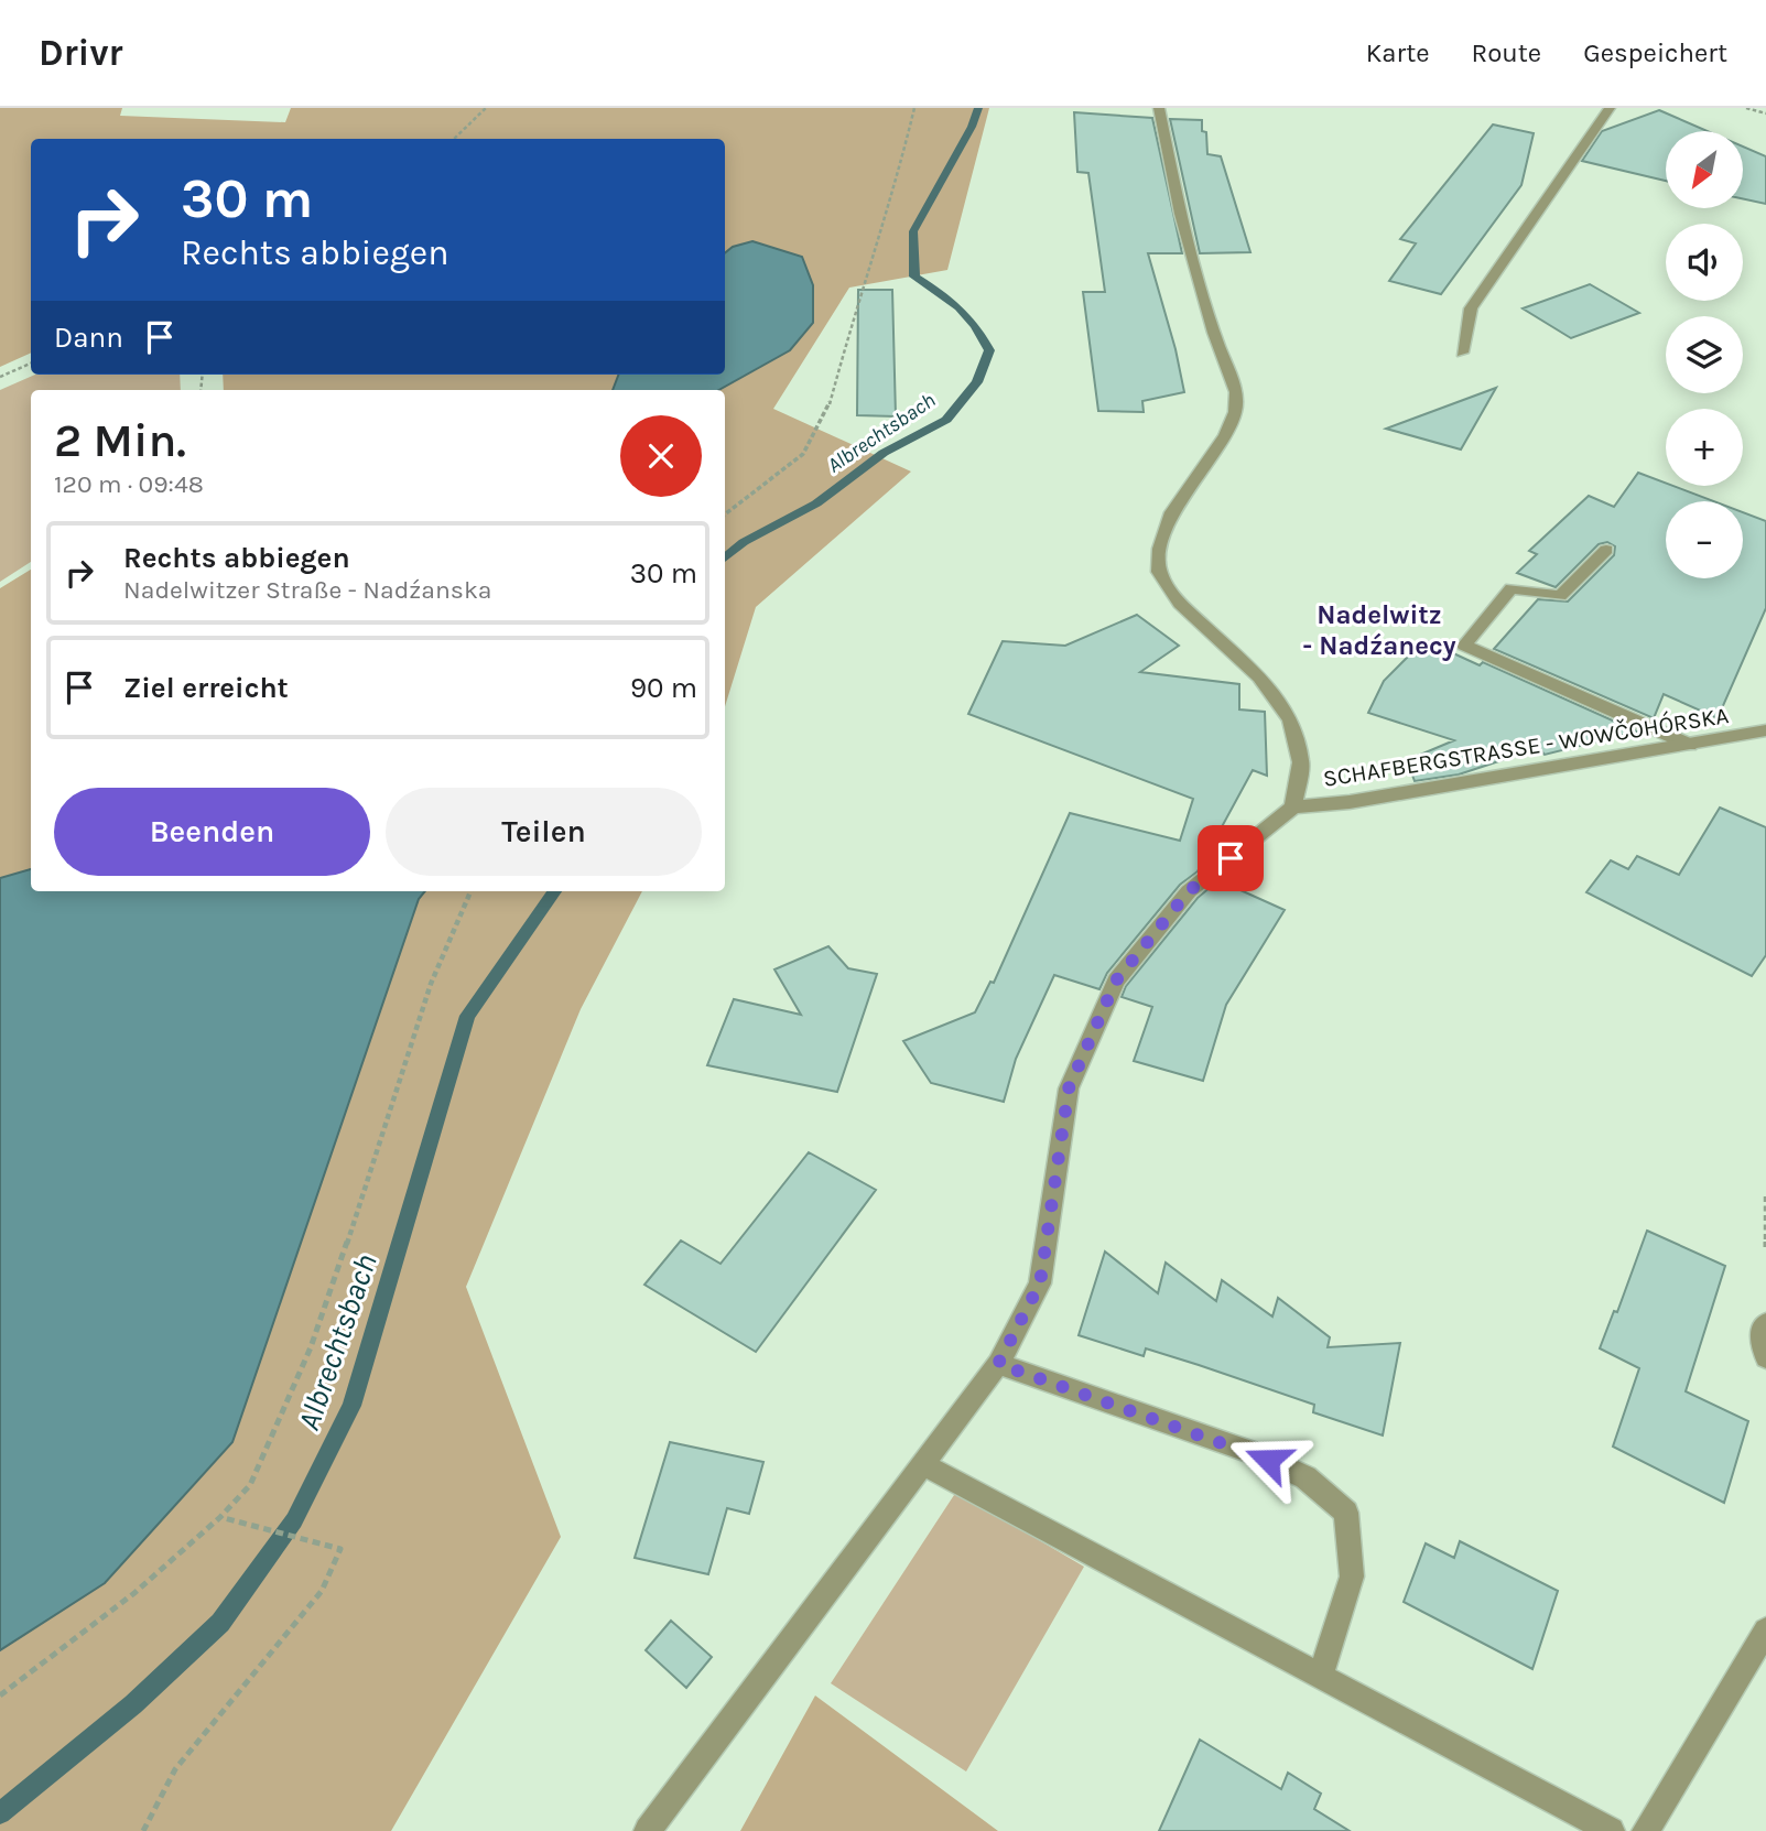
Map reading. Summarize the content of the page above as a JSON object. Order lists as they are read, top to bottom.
{
  "streets": {
    "street": ["SCHAFBERGSTRASSE - WOWČOHÓRSKA"]
  },
  "districts": ["Nadelwitz - Nadźanecy"],
  "water": ["Albrechtsbach"],
  "north": "bottom left",
  "page": {
    "header": "Drivr",
    "nav": ["Karte", "Route", "Gespeichert"],
    "map_buttons": ["+", "−"],
    "turn": ["30 m", "Rechts abbiegen"],
    "then": "Dann",
    "heading": ["2 Min.", "120 m · 09:48"],
    "list": [
      {
        "name": "Rechts abbiegen",
        "note": "Nadelwitzer Straße - Nadźanska",
        "value": "30 m"
      },
      {
        "name": "Ziel erreicht",
        "value": "90 m"
      }
    ],
    "buttons": ["Beenden", "Teilen"]
  }
}
